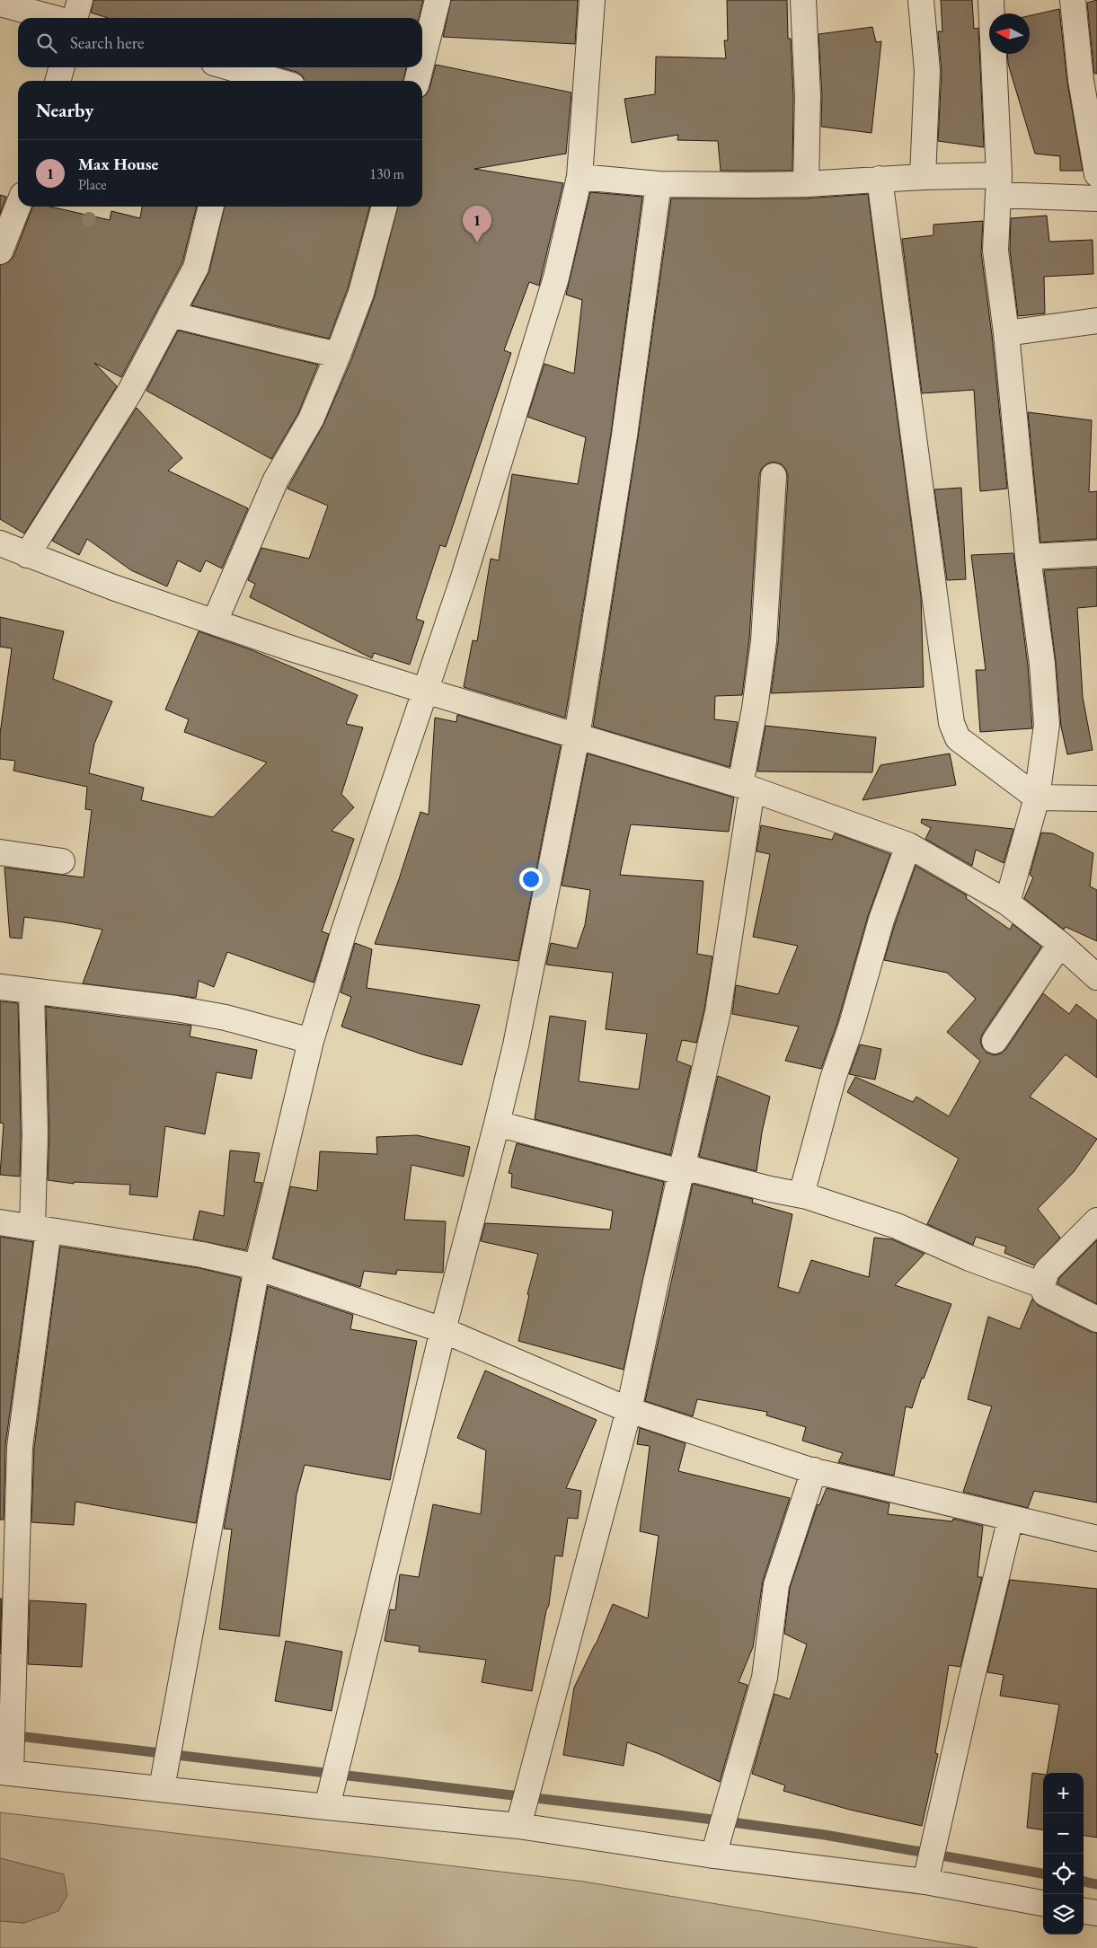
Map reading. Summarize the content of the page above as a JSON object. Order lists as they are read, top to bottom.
{
  "north": "left",
  "page": {
    "search": "Search here",
    "heading": "Nearby",
    "list": [
      {
        "mark": "1",
        "name": "Max House",
        "note": "Place",
        "value": "130 m"
      }
    ],
    "pins": "1",
    "map_buttons": ["+", "−"]
  }
}
